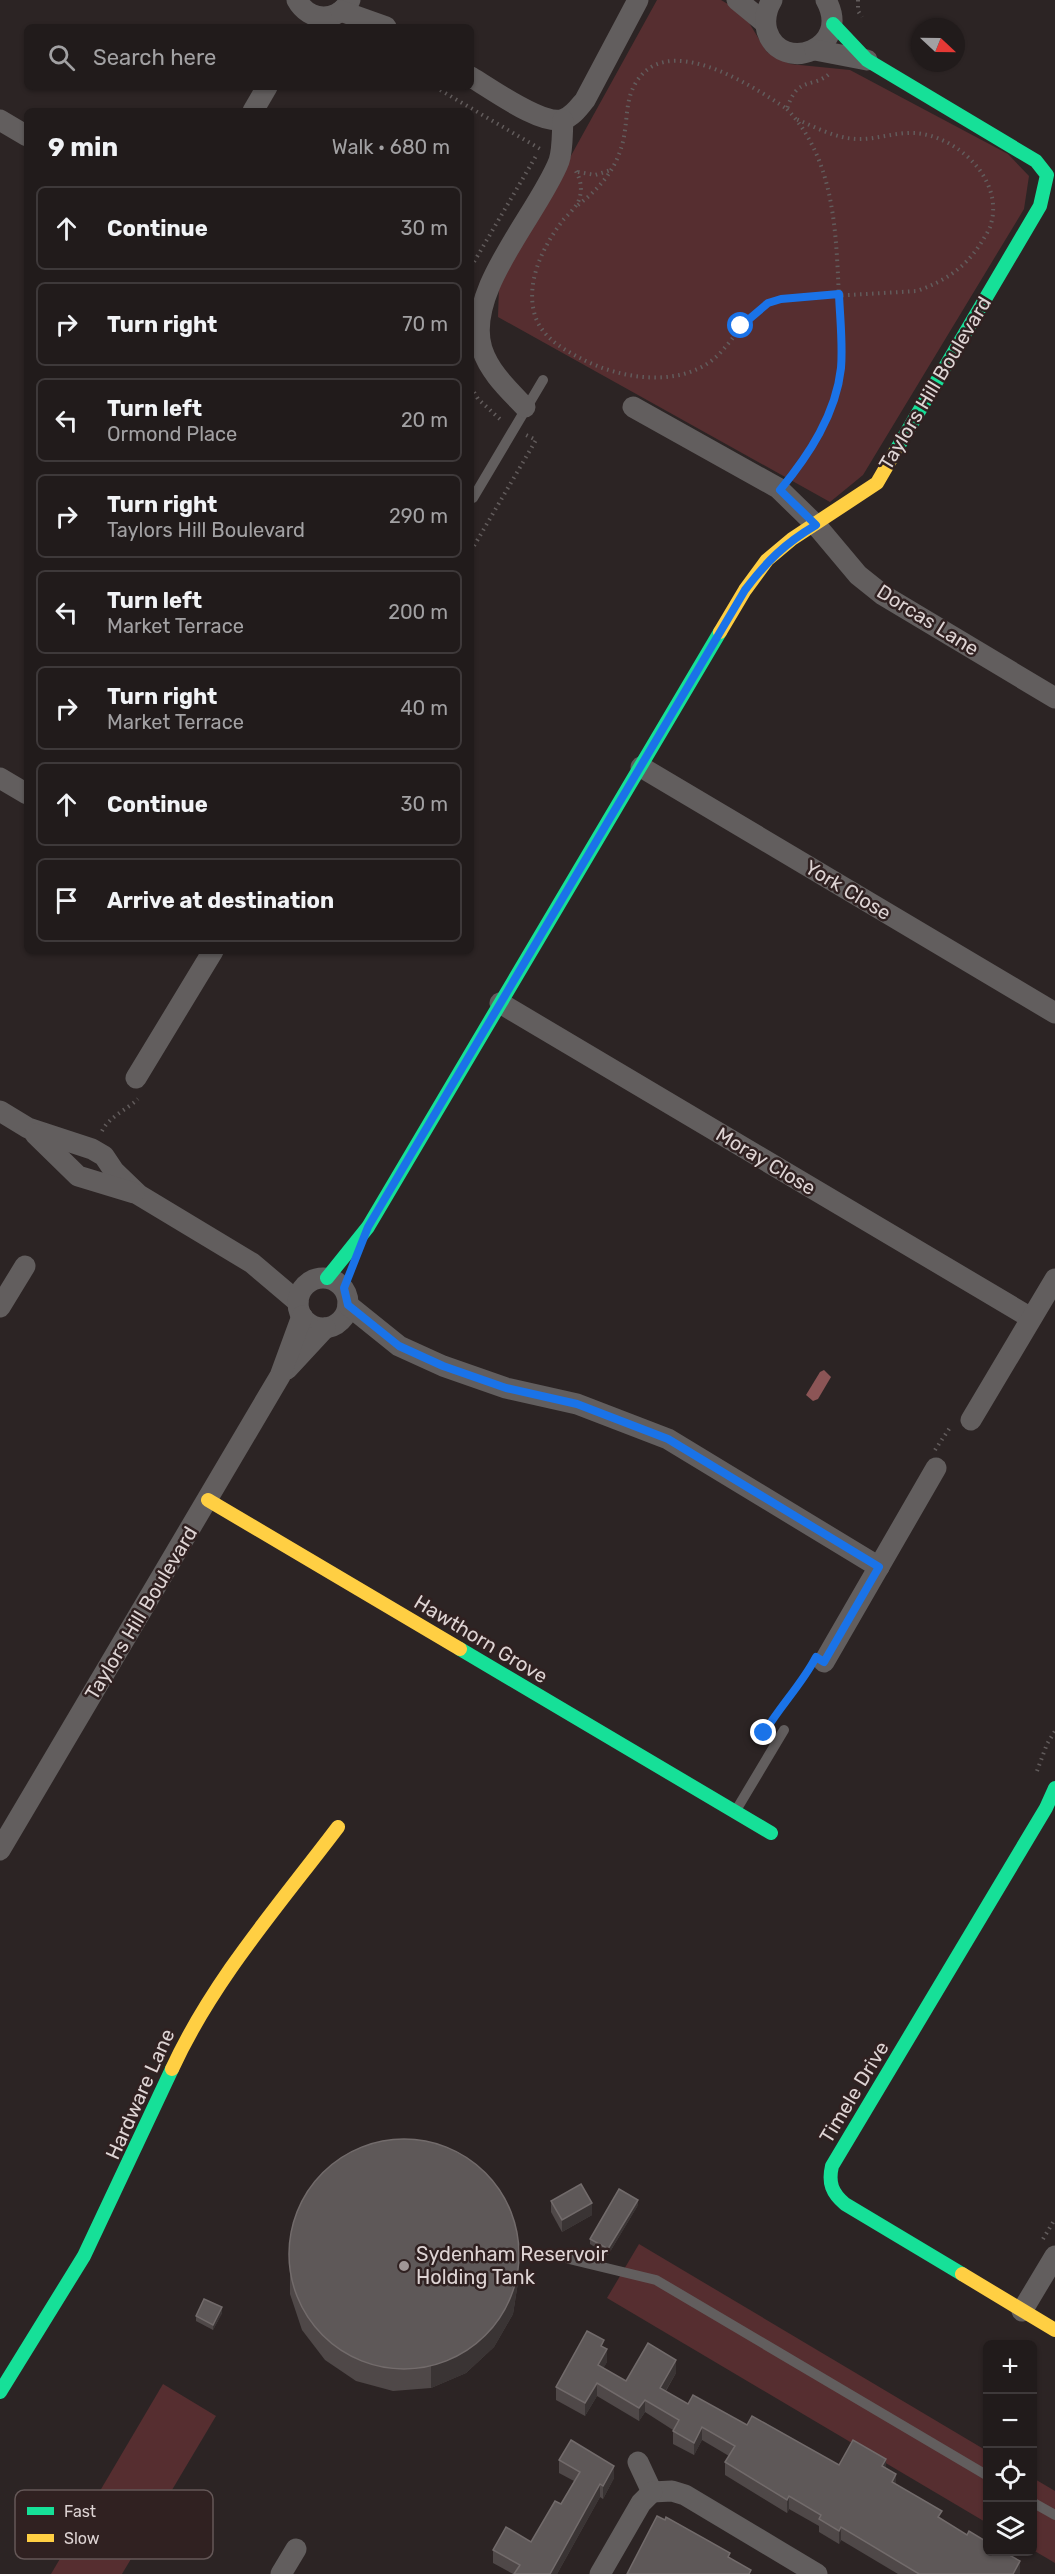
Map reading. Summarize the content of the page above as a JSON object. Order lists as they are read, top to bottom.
{
  "streets": {
    "street": [
      "Taylors Hill Boulevard",
      "Dorcas Lane",
      "York Close",
      "Moray Close",
      "Hawthorn Grove",
      "Timele Drive",
      "Hardware Lane"
    ]
  },
  "crossings": [
    ["Taylors Hill Boulevard", "Dorcas Lane"],
    ["Taylors Hill Boulevard", "York Close"],
    ["Taylors Hill Boulevard", "Moray Close"],
    ["Taylors Hill Boulevard", "Hawthorn Grove"]
  ],
  "places": ["Sydenham Reservoir Holding Tank"],
  "legend": ["Fast", "Slow"],
  "north": "right",
  "page": {
    "search": "Search here",
    "heading": ["9 min", "Walk · 680 m"],
    "list": [
      ["Continue", "30 m"],
      ["Turn right", "70 m"],
      ["Turn left", "Ormond Place", "20 m"],
      ["Turn right", "Taylors Hill Boulevard", "290 m"],
      ["Turn left", "Market Terrace", "200 m"],
      ["Turn right", "Market Terrace", "40 m"],
      ["Continue", "30 m"],
      "Arrive at destination"
    ],
    "map_buttons": ["+", "−"]
  }
}
